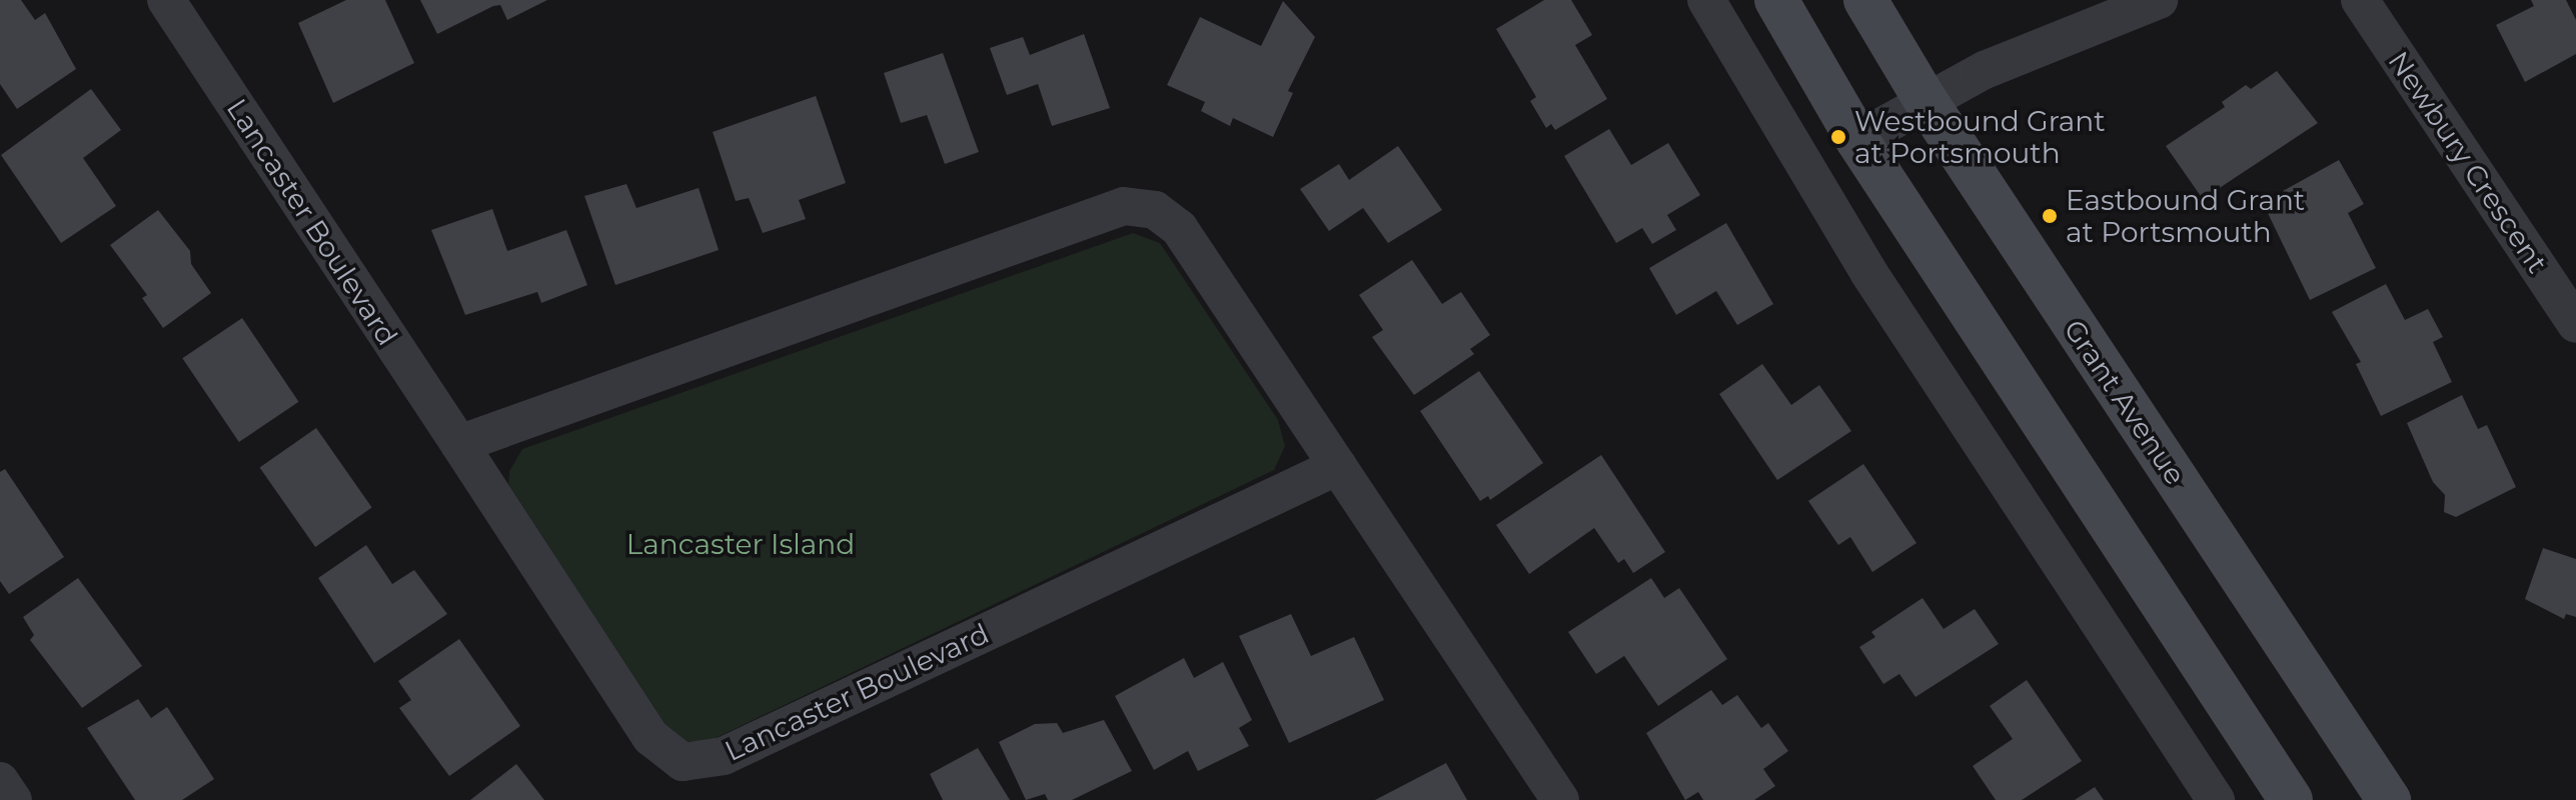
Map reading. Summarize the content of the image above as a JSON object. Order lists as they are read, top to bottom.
{
  "streets": {
    "main road": ["Grant Avenue"],
    "street": ["Newbury Crescent", "Lancaster Boulevard"]
  },
  "parks": ["Lancaster Island"],
  "places": ["Westbound Grant at Portsmouth", "Eastbound Grant at Portsmouth"]
}
